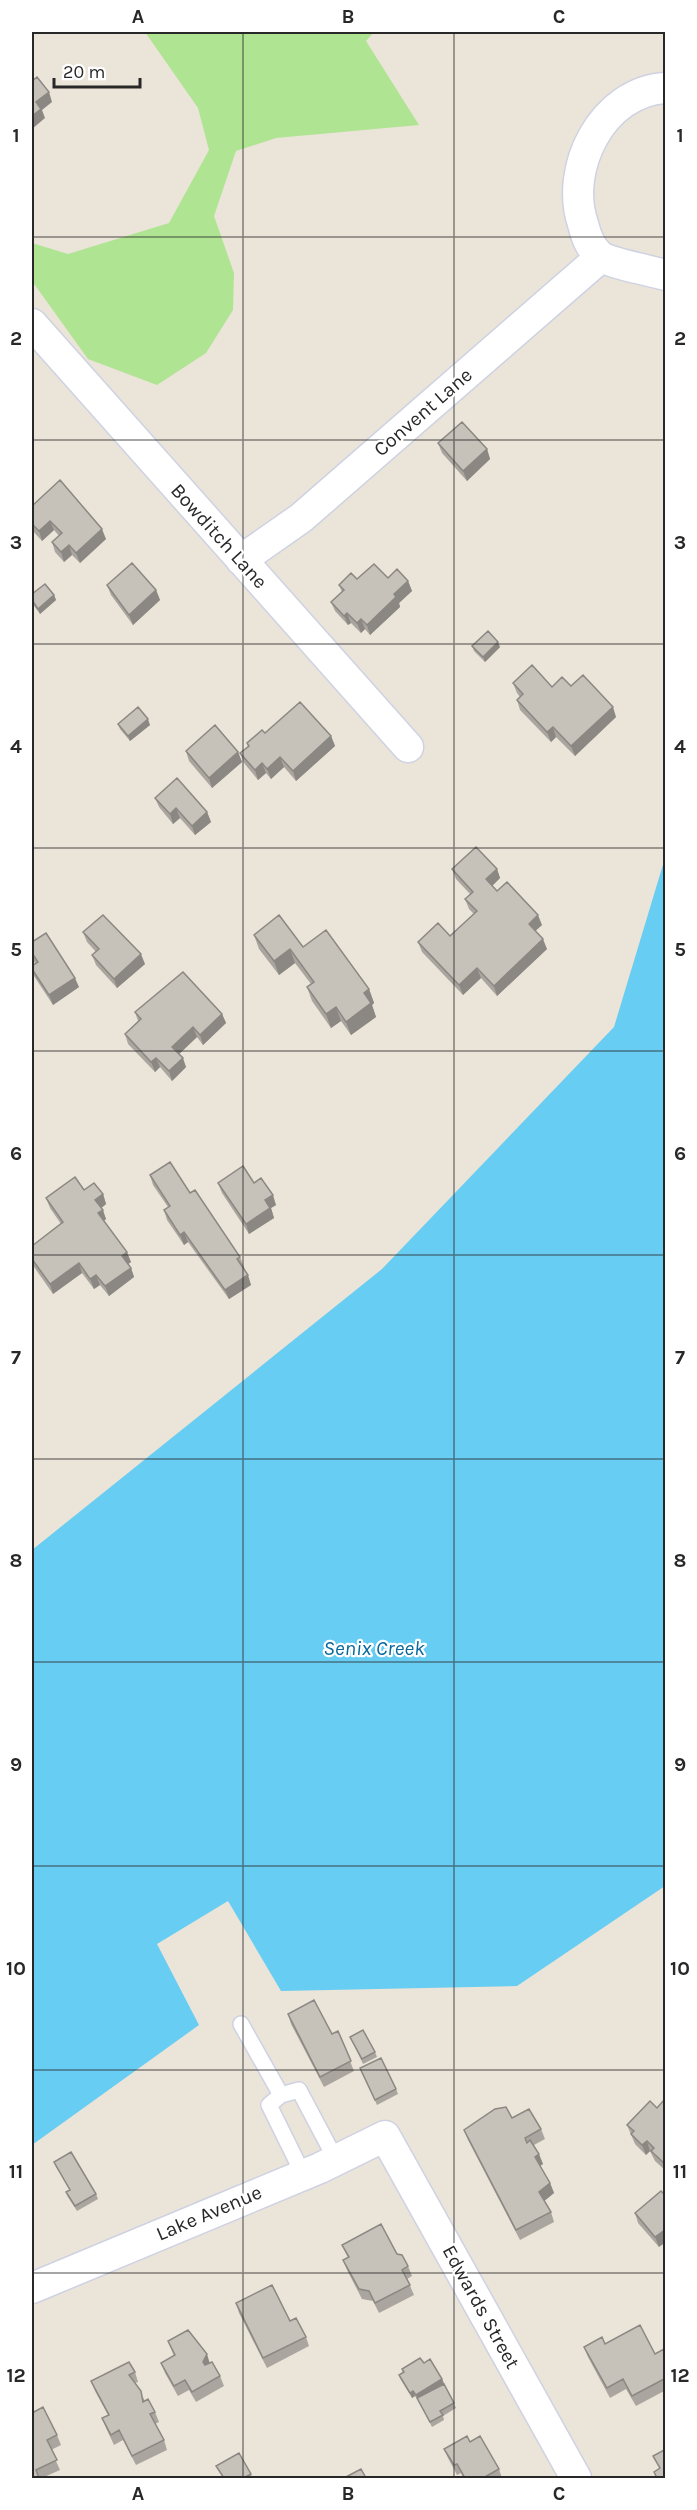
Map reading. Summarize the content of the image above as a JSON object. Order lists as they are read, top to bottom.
{
  "streets": {
    "street": [
      "Convent Lane",
      "Bowditch Lane",
      "Lake Avenue",
      "Edwards Street"
    ]
  },
  "crossings": [
    ["Convent Lane", "Bowditch Lane"],
    ["Lake Avenue", "Edwards Street"]
  ],
  "water": ["Senix Creek"],
  "scale_bar": "20 m",
  "grid": {
    "columns": ["A", "B", "C"],
    "rows": [
      "1",
      "2",
      "3",
      "4",
      "5",
      "6",
      "7",
      "8",
      "9",
      "10",
      "11",
      "12"
    ]
  }
}
